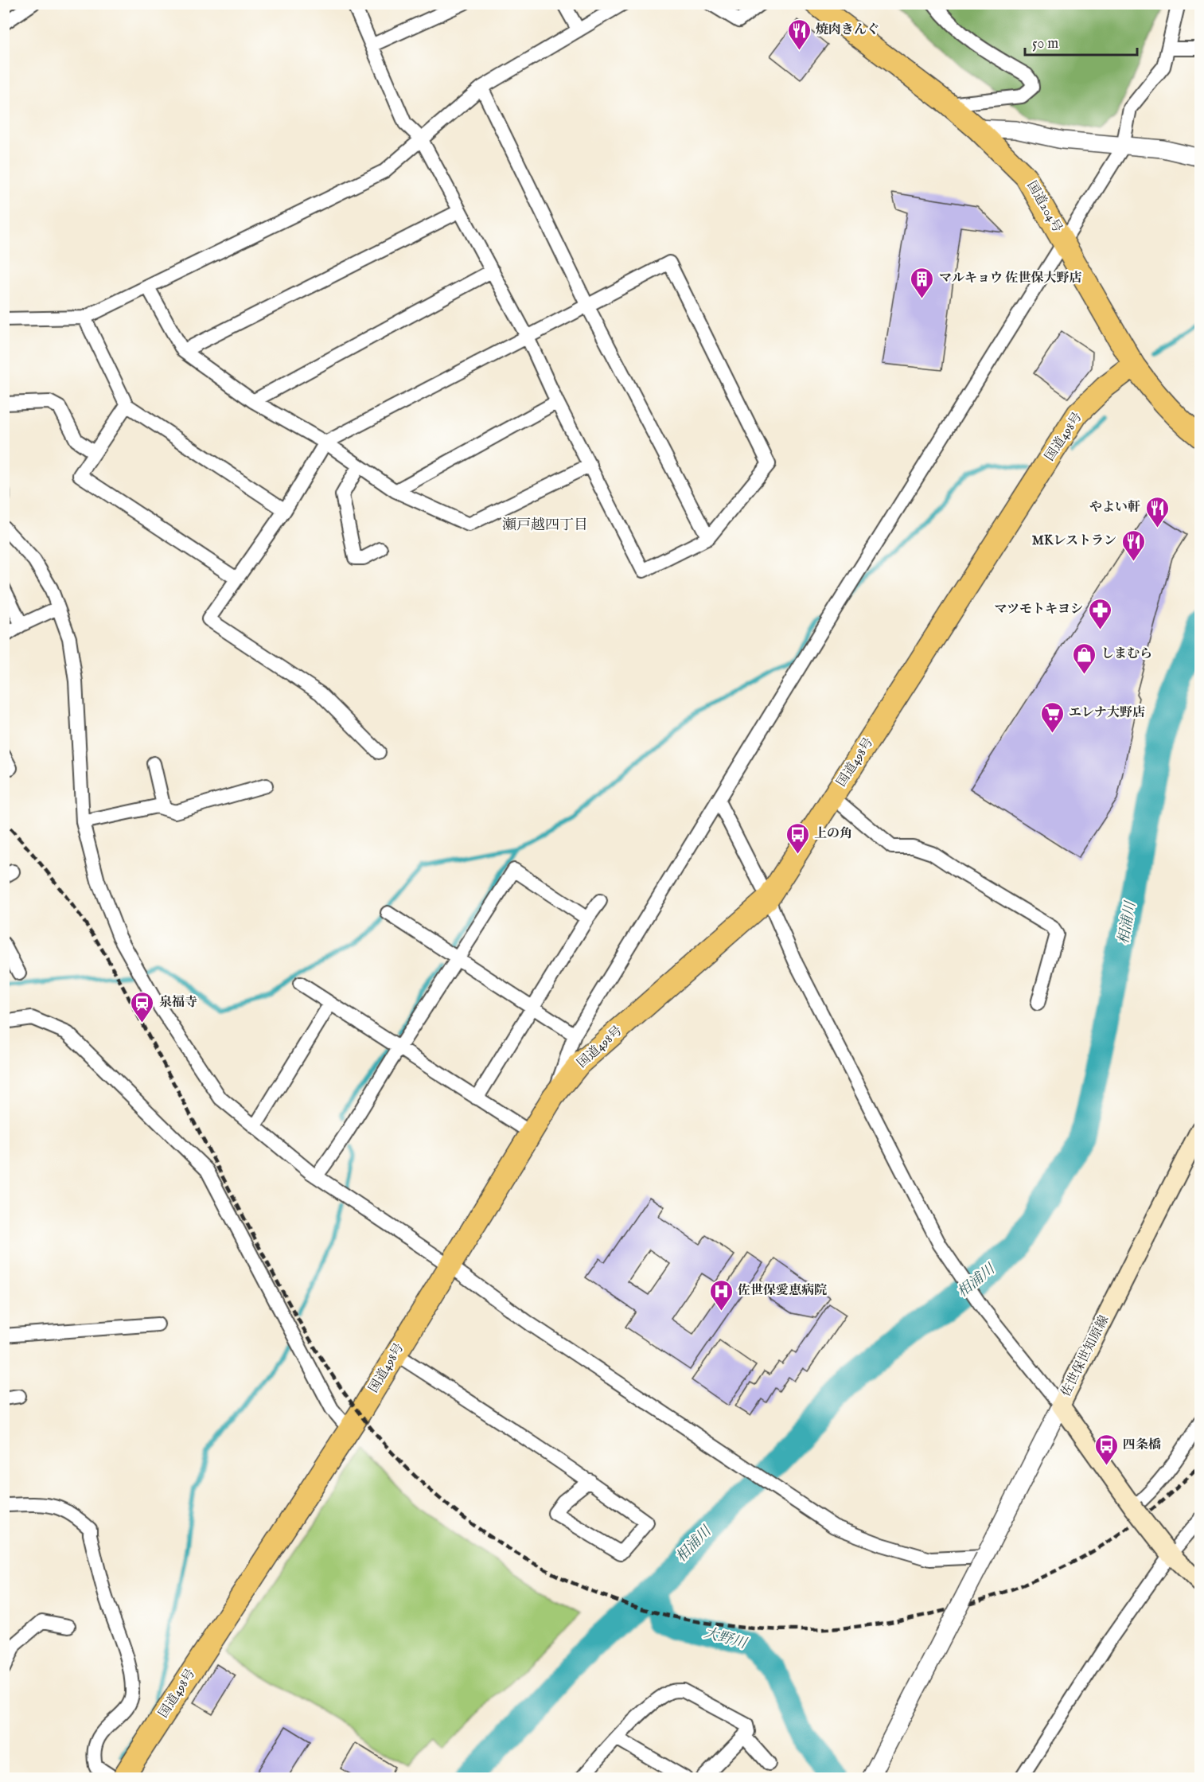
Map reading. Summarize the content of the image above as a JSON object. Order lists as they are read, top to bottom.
{
  "streets": {
    "highway": ["国道204号", "国道498号"],
    "main road": ["佐世保世知原線"]
  },
  "crossings": [
    ["国道204号", "国道498号"]
  ],
  "districts": ["瀬戸越四丁目"],
  "water": ["相浦川", "大野川"],
  "places": {
    "restaurant": ["焼肉きんぐ", "やよい軒", "MKレストラン"],
    "building": ["マルキョウ 佐世保大野店"],
    "pharmacy": ["マツモトキヨシ"],
    "shop": ["しまむら"],
    "supermarket": ["エレナ大野店"],
    "bus stop": ["上の角", "四条橋"],
    "station": ["泉福寺"],
    "hospital": ["佐世保愛恵病院"]
  },
  "scale_bar": "50 m"
}
